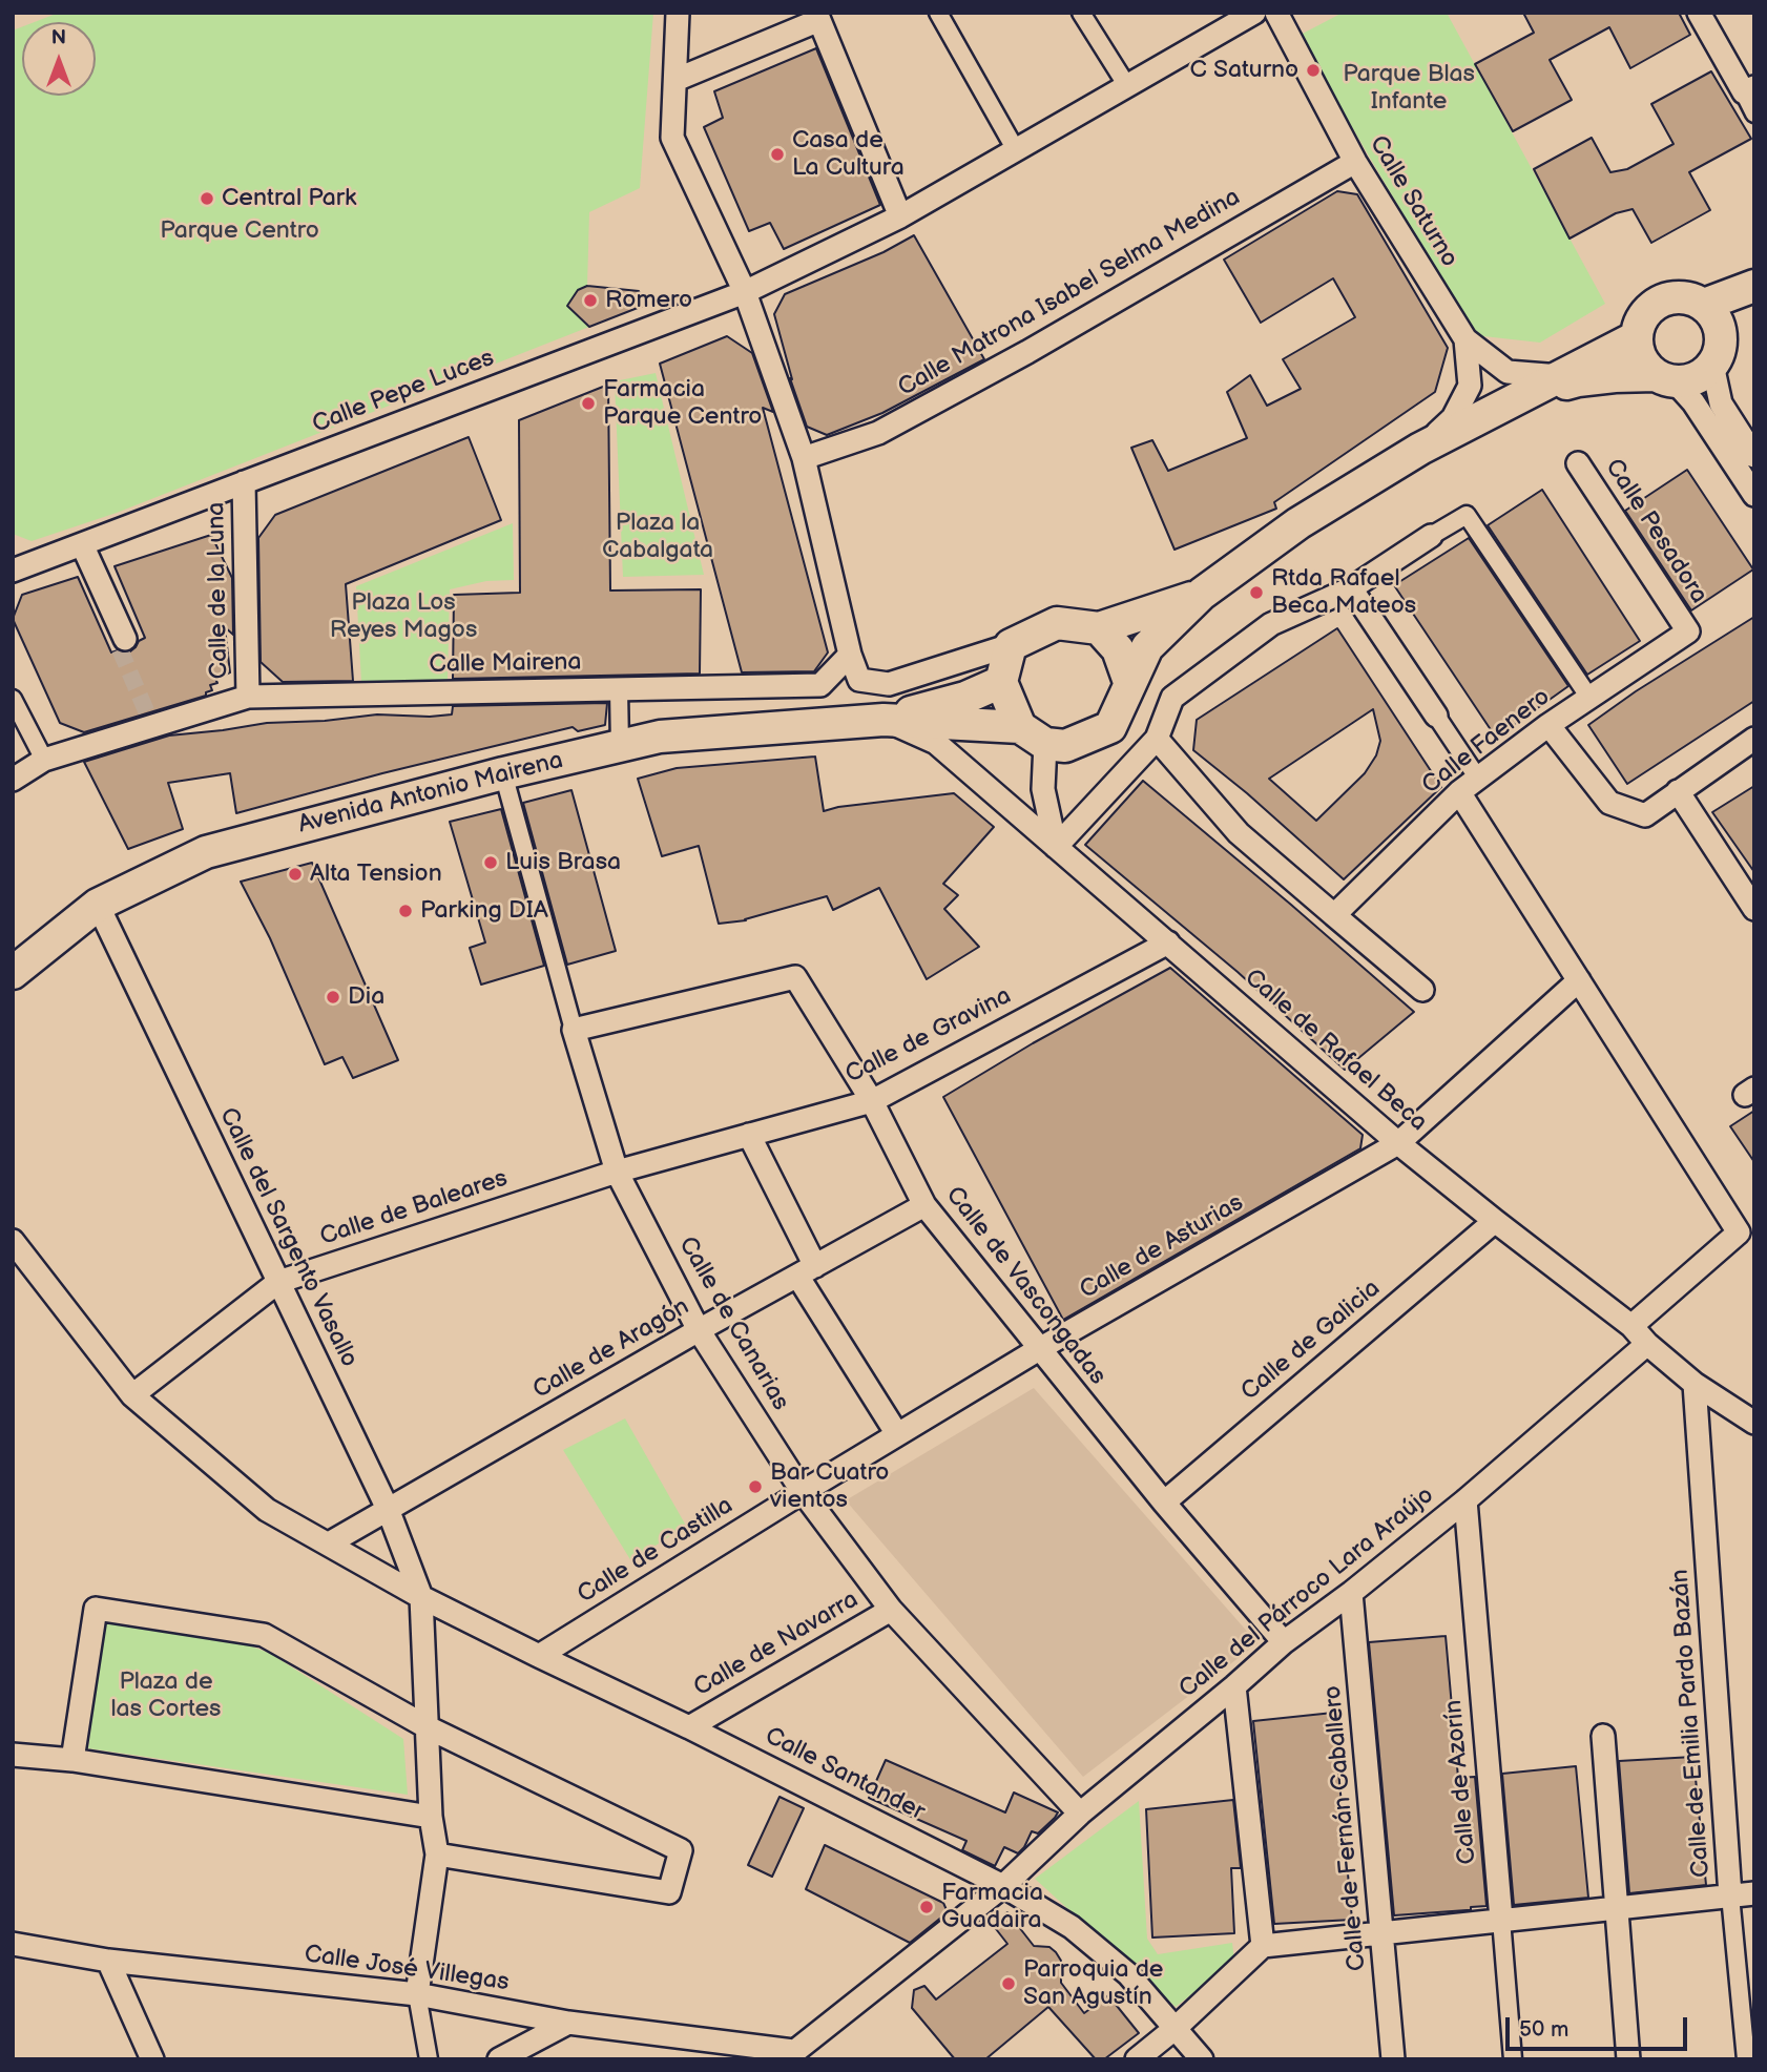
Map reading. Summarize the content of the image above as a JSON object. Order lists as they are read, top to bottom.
{
  "streets": {
    "main road": ["Avenida Antonio Mairena"],
    "street": [
      "Calle Saturno",
      "Calle Matrona Isabel Selma Medina",
      "Calle Pepe Luces",
      "Calle Pesadora",
      "Calle de la Luna",
      "Calle Mairena",
      "Calle Faenero",
      "Calle de Gravina",
      "Calle de Rafael Beca",
      "Calle de Baleares",
      "Calle del Sargento Vasallo",
      "Calle de Asturias",
      "Calle de Vascongadas",
      "Calle de Canarias",
      "Calle de Galicia",
      "Calle de Aragón",
      "Calle de Castilla",
      "Calle del Párroco Lara Araújo",
      "Calle de Navarra",
      "Calle de Emilia Pardo Bazán",
      "Calle Santander",
      "Calle de Azorín",
      "Calle de Fernán Caballero",
      "Calle José Villegas"
    ]
  },
  "crossings": [
    ["Calle Saturno", "Calle Matrona Isabel Selma Medina"],
    ["Calle Pepe Luces", "Calle de la Luna"],
    ["Calle Pesadora", "Calle Faenero"],
    ["Calle de la Luna", "Calle Mairena"],
    ["Avenida Antonio Mairena", "Calle de Rafael Beca"],
    ["Avenida Antonio Mairena", "Calle del Sargento Vasallo"],
    ["Avenida Antonio Mairena", "Calle de Canarias"],
    ["Calle de Gravina", "Calle de Rafael Beca"],
    ["Calle de Gravina", "Calle de Baleares"],
    ["Calle de Gravina", "Calle de Vascongadas"],
    ["Calle de Gravina", "Calle de Canarias"],
    ["Calle de Rafael Beca", "Calle de Asturias"],
    ["Calle de Rafael Beca", "Calle de Galicia"],
    ["Calle de Rafael Beca", "Calle del Párroco Lara Araújo"],
    ["Calle de Rafael Beca", "Calle de Emilia Pardo Bazán"],
    ["Calle de Baleares", "Calle del Sargento Vasallo"],
    ["Calle de Baleares", "Calle de Canarias"],
    ["Calle de Baleares", "Calle Santander"],
    ["Calle del Sargento Vasallo", "Calle de Aragón"],
    ["Calle del Sargento Vasallo", "Calle Santander"],
    ["Calle del Sargento Vasallo", "Calle José Villegas"],
    ["Calle de Asturias", "Calle de Vascongadas"],
    ["Calle de Asturias", "Calle de Canarias"],
    ["Calle de Asturias", "Calle de Castilla"],
    ["Calle de Vascongadas", "Calle de Canarias"],
    ["Calle de Vascongadas", "Calle de Galicia"],
    ["Calle de Vascongadas", "Calle de Aragón"],
    ["Calle de Vascongadas", "Calle del Párroco Lara Araújo"],
    ["Calle de Canarias", "Calle de Aragón"],
    ["Calle de Canarias", "Calle de Castilla"],
    ["Calle de Canarias", "Calle del Párroco Lara Araújo"],
    ["Calle de Canarias", "Calle de Navarra"],
    ["Calle de Aragón", "Calle Santander"],
    ["Calle de Castilla", "Calle Santander"],
    ["Calle del Párroco Lara Araújo", "Calle Santander"],
    ["Calle del Párroco Lara Araújo", "Calle de Azorín"],
    ["Calle del Párroco Lara Araújo", "Calle de Fernán Caballero"],
    ["Calle del Párroco Lara Araújo", "Calle José Villegas"],
    ["Calle de Navarra", "Calle Santander"]
  ],
  "parks": [
    "Parque Blas Infante",
    "Parque Centro",
    "Plaza la Cabalgata",
    "Plaza Los Reyes Magos",
    "Plaza de las Cortes"
  ],
  "places": [
    "C Saturno",
    "Casa de La Cultura",
    "Central Park",
    "Romero",
    "Farmacia Parque Centro",
    "Rtda Rafael Beca Mateos",
    "Luis Brasa",
    "Alta Tension",
    "Parking DIA",
    "Dia",
    "Bar Cuatro vientos",
    "Farmacia Guadaira",
    "Parroquia de San Agustín"
  ],
  "scale_bar": "50 m",
  "north": "top"
}
